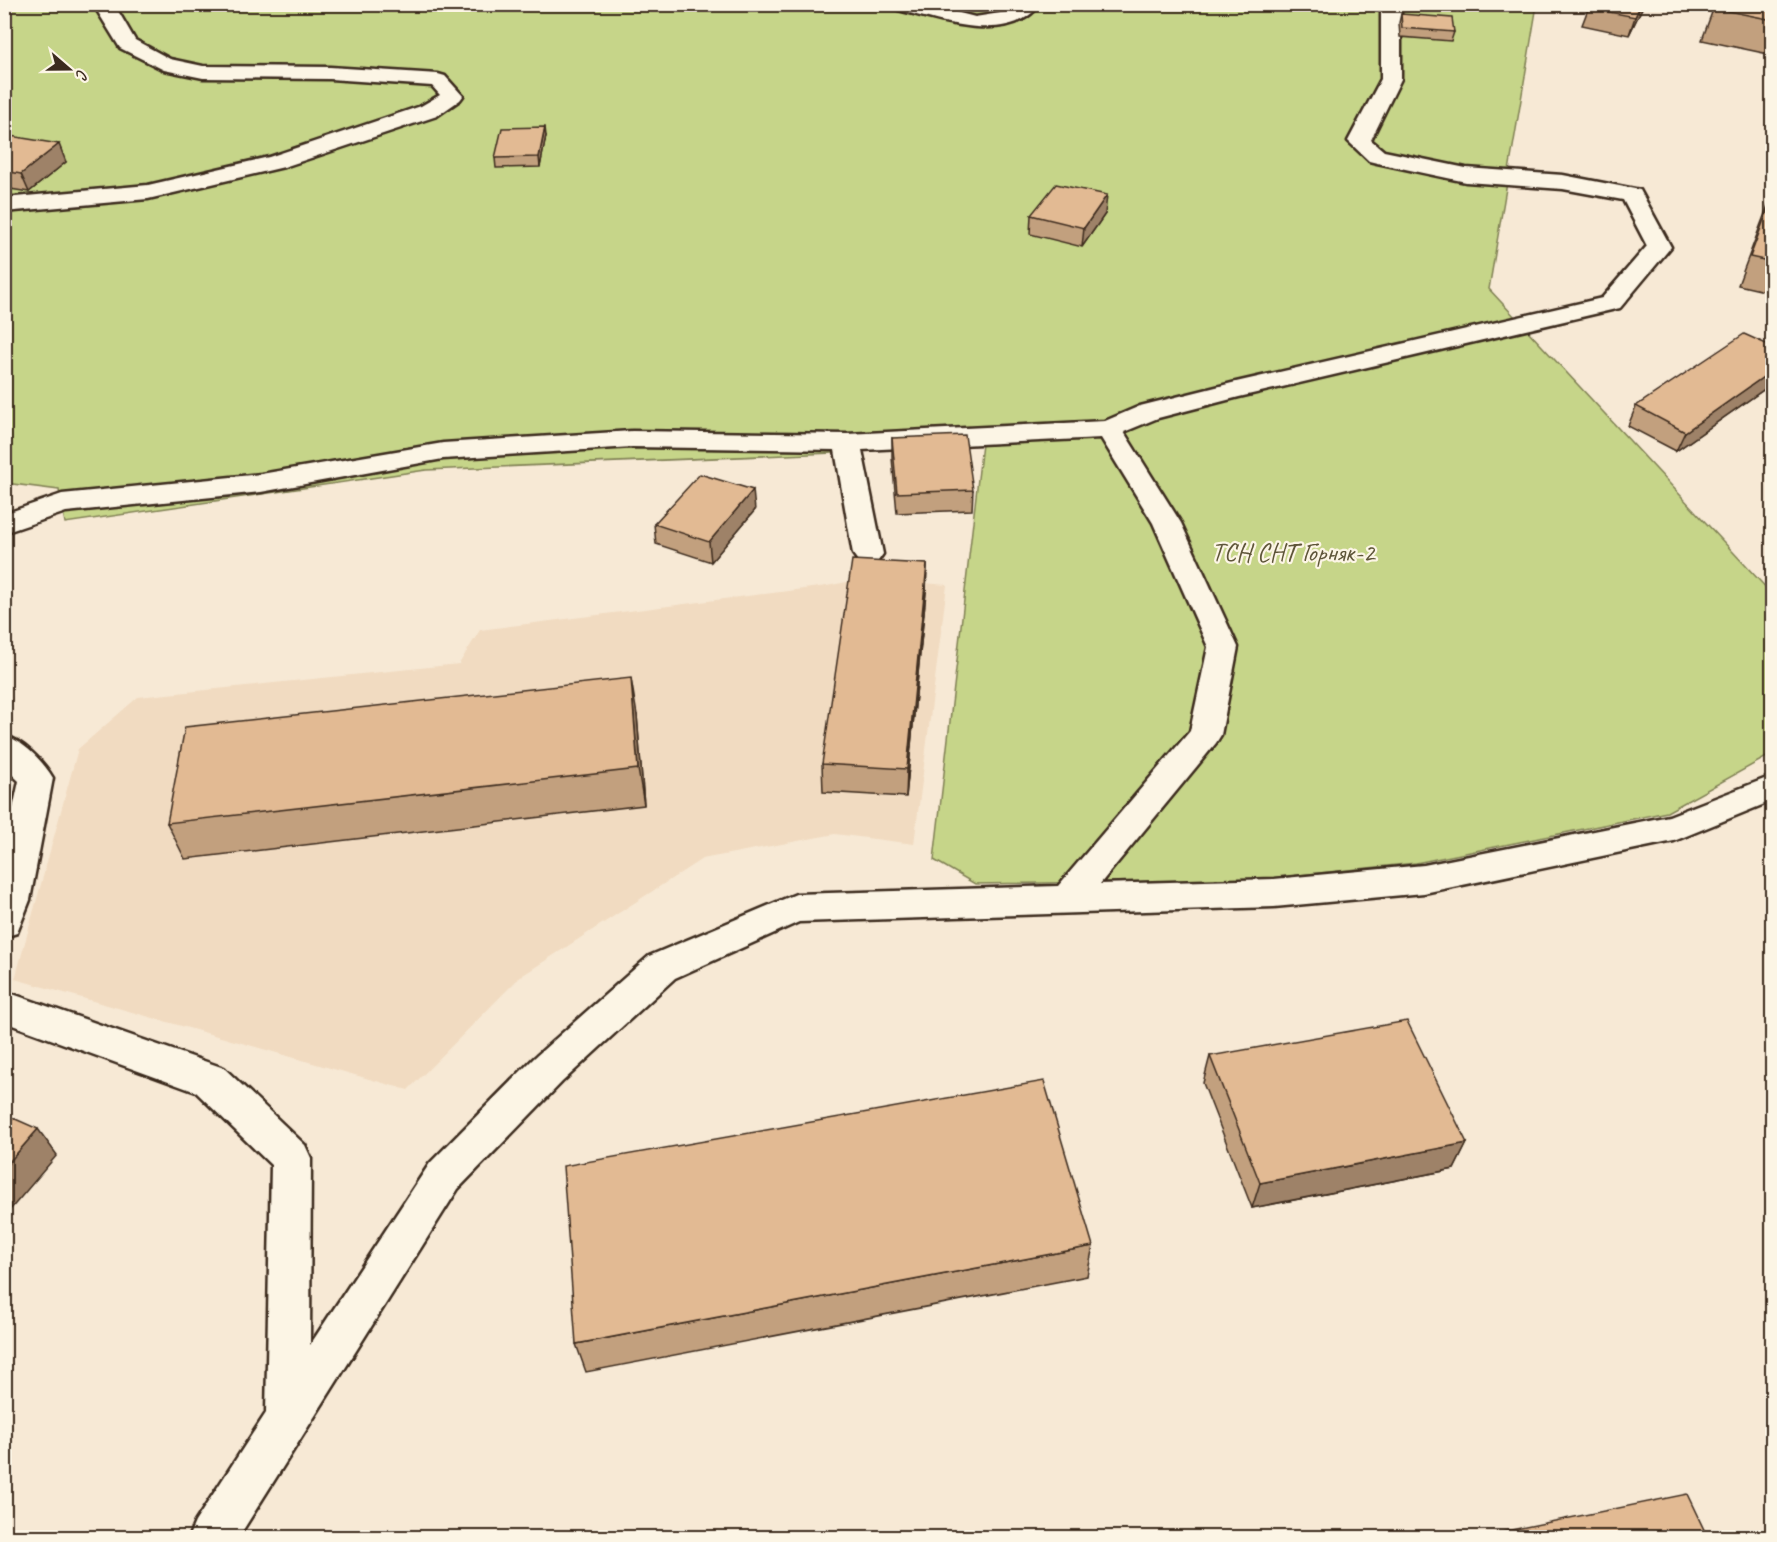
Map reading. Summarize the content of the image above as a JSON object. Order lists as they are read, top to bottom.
{
  "parks": ["ТСН СНТ Горняк-2"],
  "north": "right"
}
